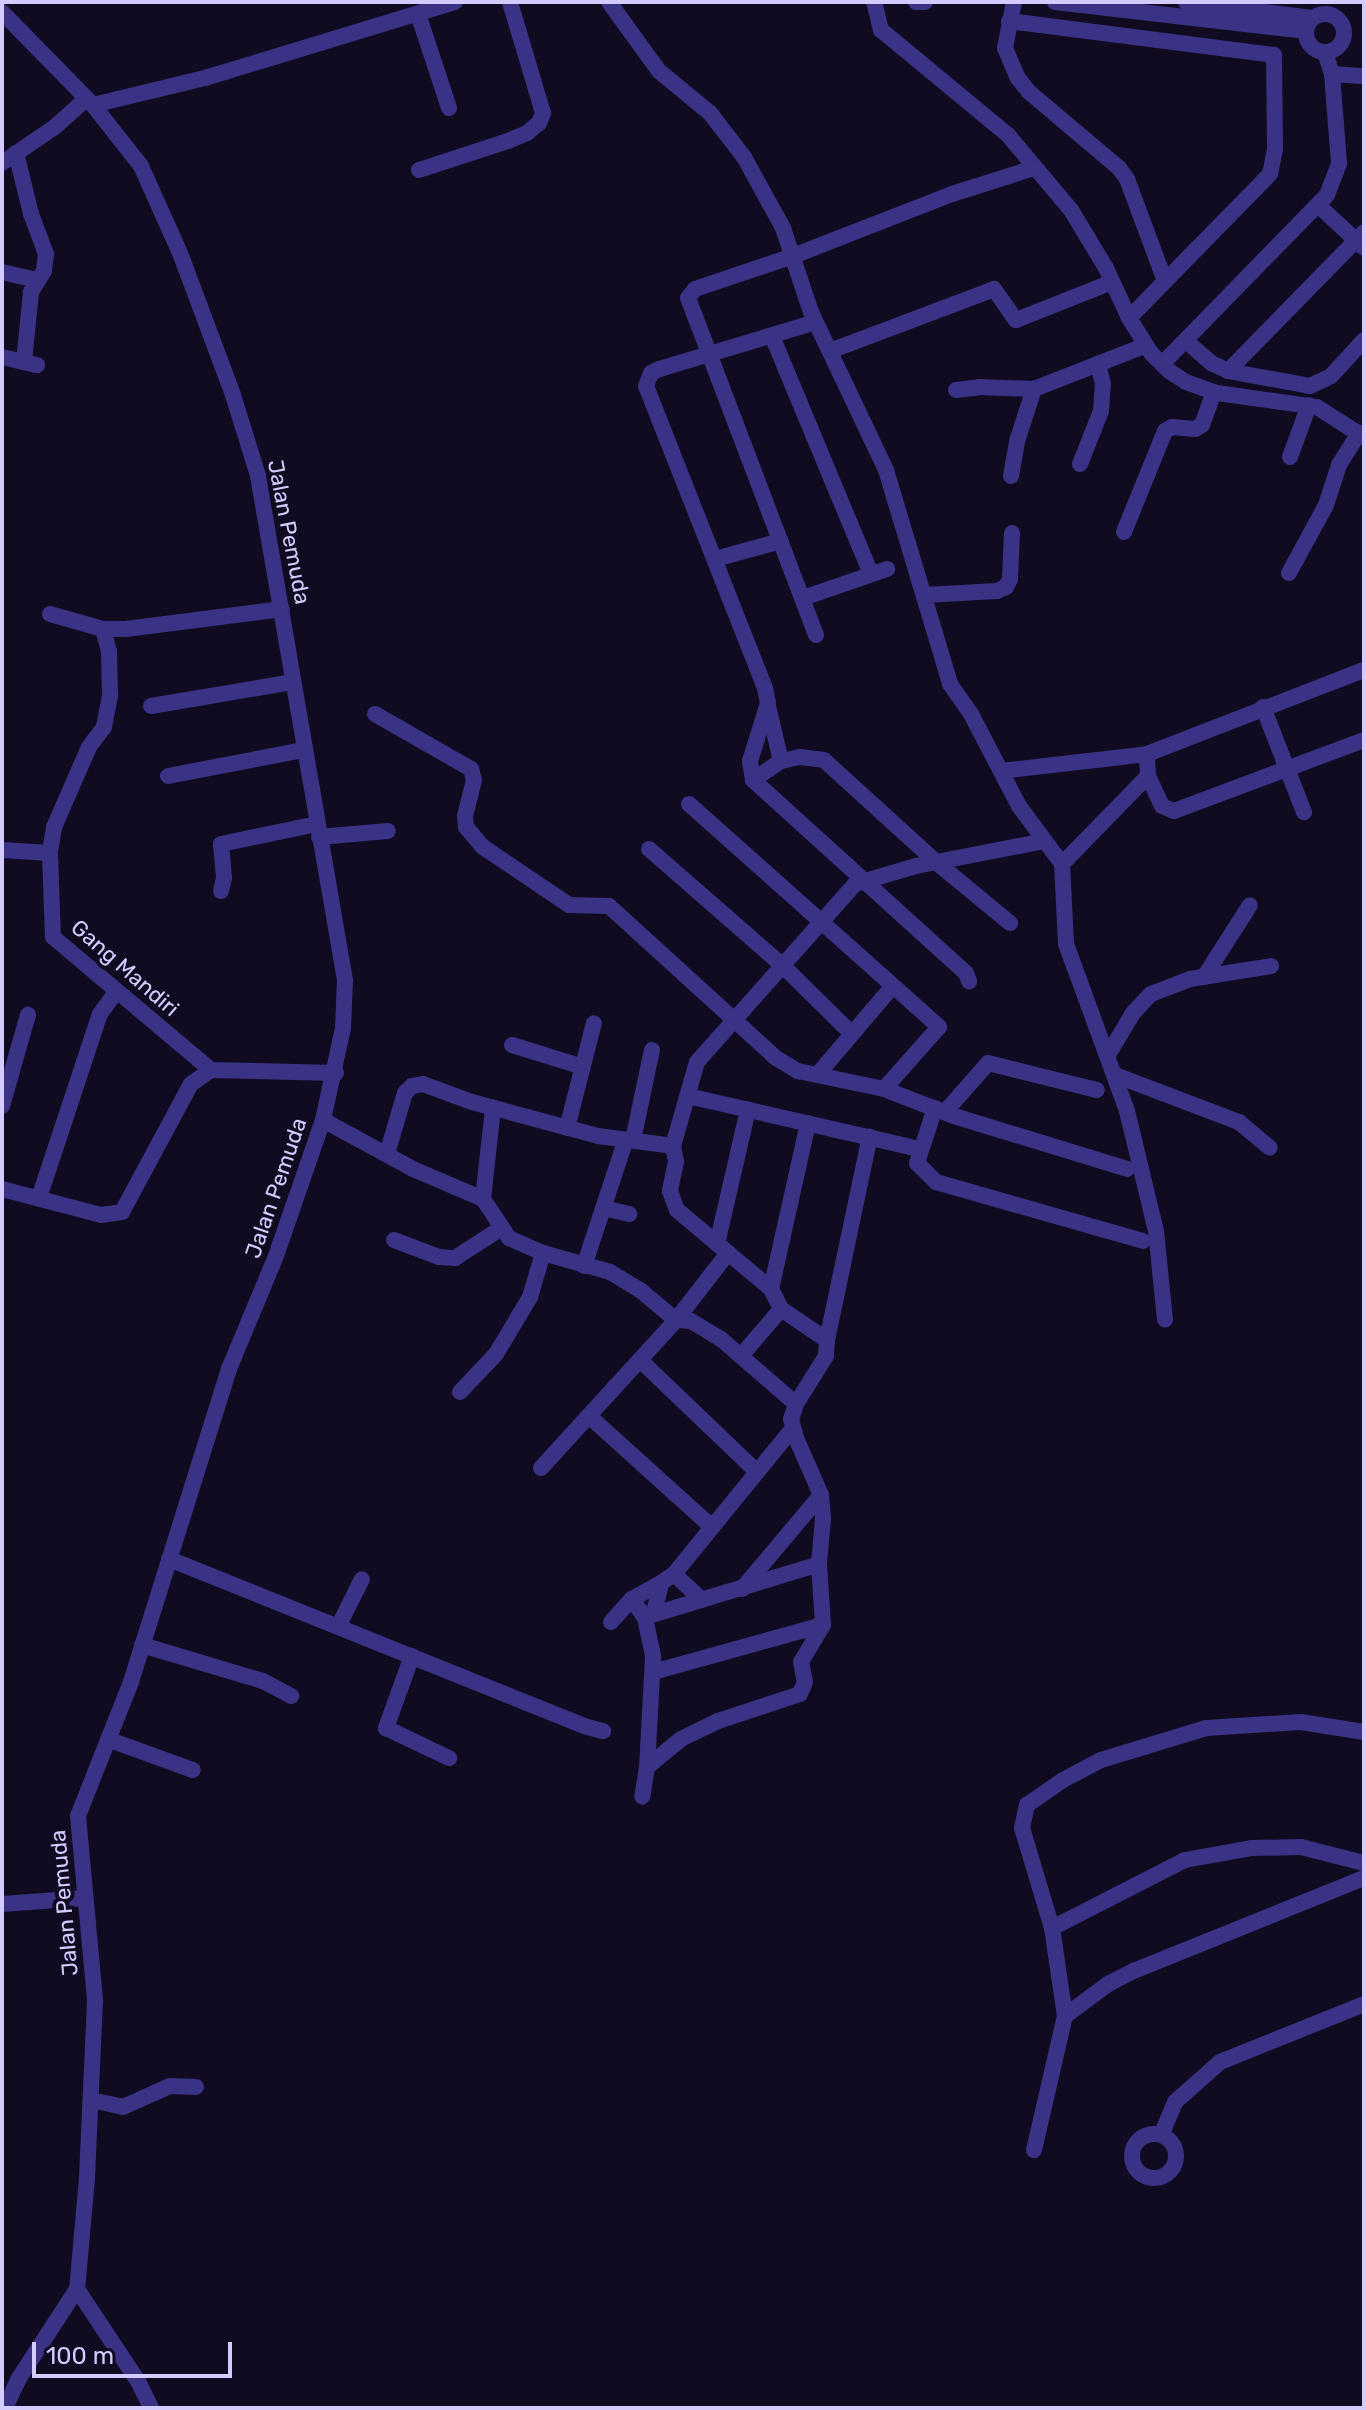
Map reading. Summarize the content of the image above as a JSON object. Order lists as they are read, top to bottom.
{
  "streets": {
    "street": ["Jalan Pemuda", "Gang Mandiri"]
  },
  "scale_bar": "100 m"
}
